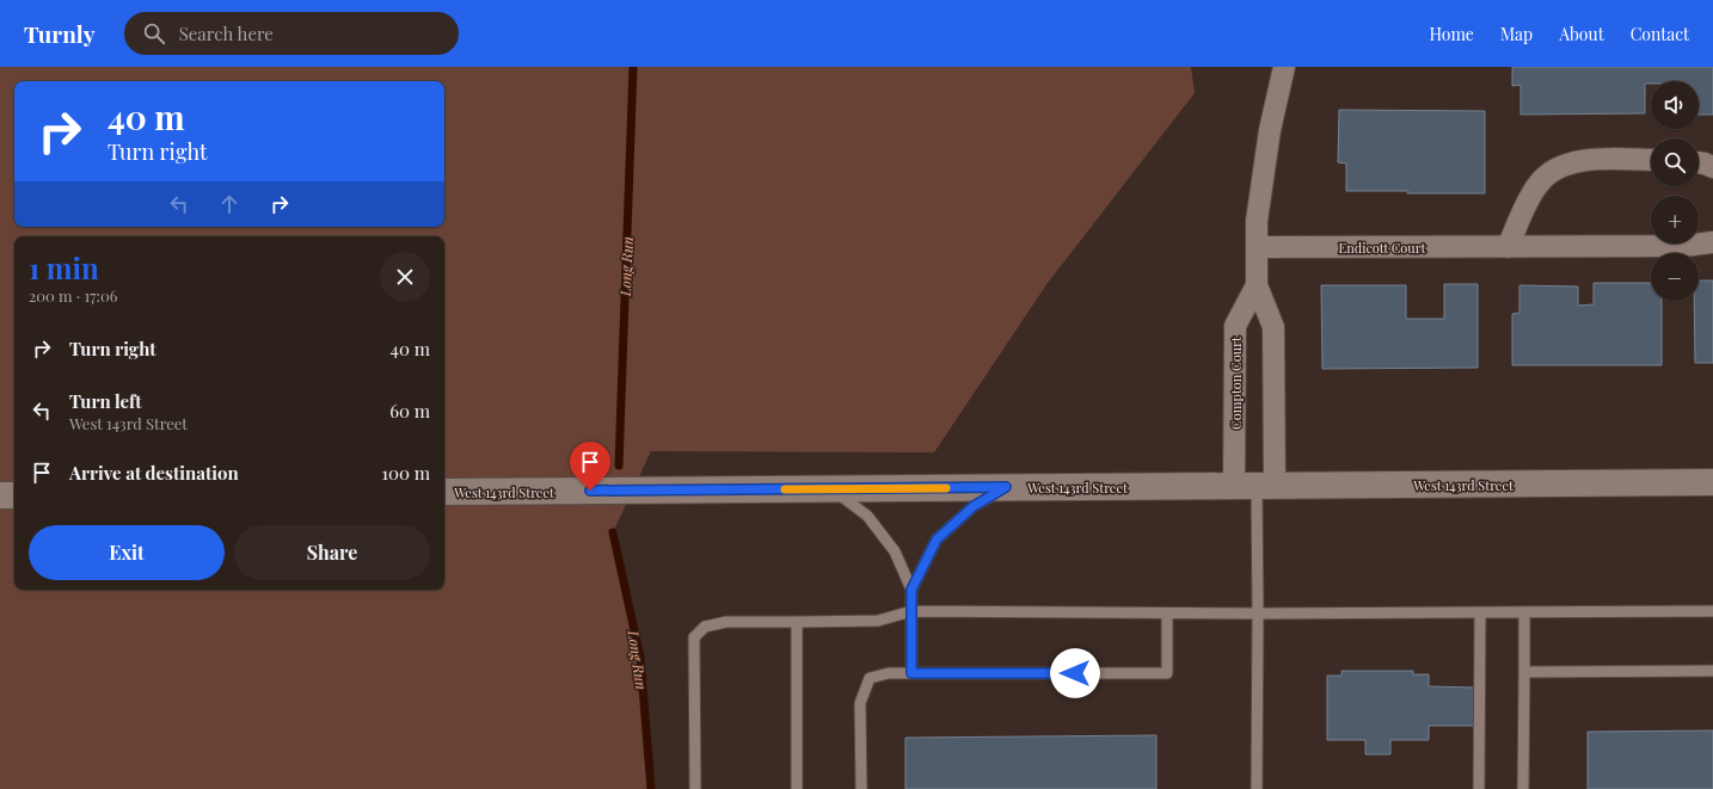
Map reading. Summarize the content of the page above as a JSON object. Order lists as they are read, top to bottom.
{
  "streets": {
    "main road": ["West 143rd Street"],
    "street": ["Endicott Court", "Compton Court"]
  },
  "crossings": [
    ["Endicott Court", "Compton Court"],
    ["Compton Court", "West 143rd Street"]
  ],
  "water": ["Long Run"],
  "page": {
    "header": "Turnly",
    "search": "Search here",
    "nav": [
      "Home",
      "Map",
      "About",
      "Contact"
    ],
    "map_buttons": ["+", "−"],
    "turn": ["40 m", "Turn right"],
    "heading": ["1 min", "200 m · 17:06"],
    "list": [
      {
        "name": "Turn right",
        "value": "40 m"
      },
      {
        "name": "Turn left",
        "note": "West 143rd Street",
        "value": "60 m"
      },
      {
        "name": "Arrive at destination",
        "value": "100 m"
      }
    ],
    "buttons": ["Exit", "Share"]
  }
}
